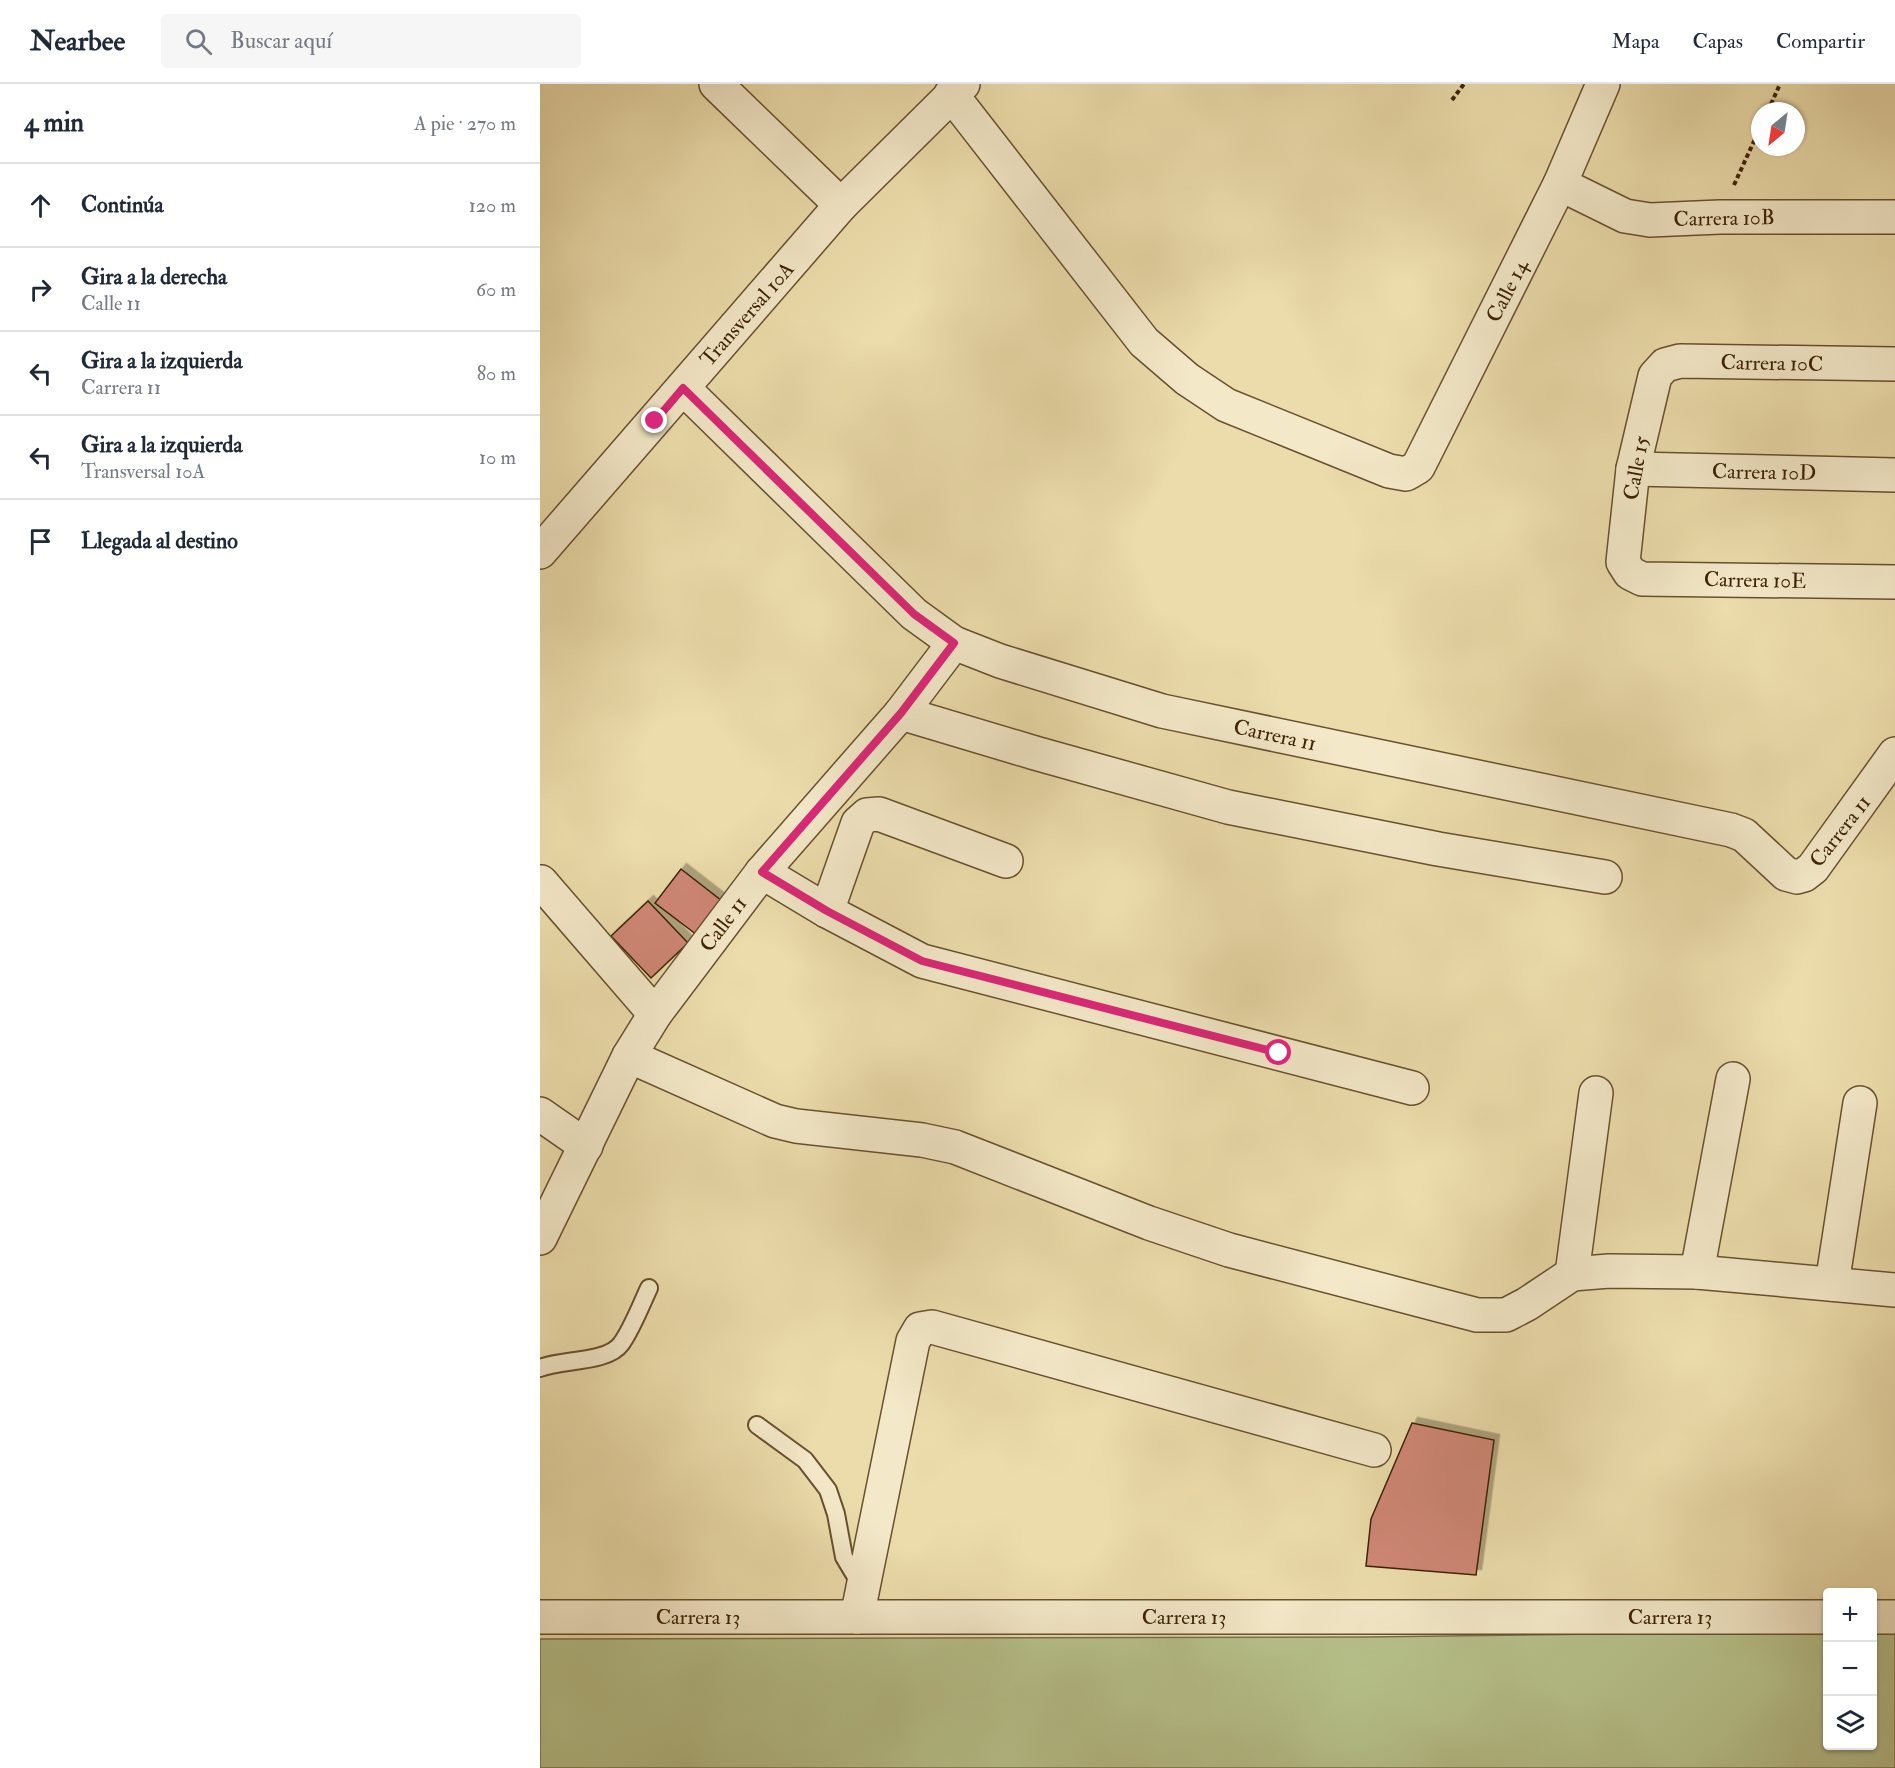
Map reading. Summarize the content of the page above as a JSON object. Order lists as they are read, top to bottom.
{
  "streets": {
    "street": [
      "Carrera 10B",
      "Calle 14",
      "Transversal 10A",
      "Carrera 10C",
      "Calle 15",
      "Carrera 10D",
      "Carrera 10E",
      "Carrera 11",
      "Calle 11",
      "Carrera 13"
    ]
  },
  "crossings": [
    ["Carrera 10B", "Calle 14"],
    ["Calle 14", "Transversal 10A"],
    ["Transversal 10A", "Carrera 11"],
    ["Carrera 10C", "Calle 15"],
    ["Calle 15", "Carrera 10D"],
    ["Calle 15", "Carrera 10E"],
    ["Carrera 11", "Calle 11"]
  ],
  "north": "bottom left",
  "page": {
    "header": "Nearbee",
    "search": "Buscar aquí",
    "nav": ["Mapa", "Capas", "Compartir"],
    "heading": ["4 min", "A pie · 270 m"],
    "list": [
      ["Continúa", "120 m"],
      ["Gira a la derecha", "Calle 11", "60 m"],
      ["Gira a la izquierda", "Carrera 11", "80 m"],
      ["Gira a la izquierda", "Transversal 10A", "10 m"],
      "Llegada al destino"
    ],
    "map_buttons": ["+", "−"]
  }
}
